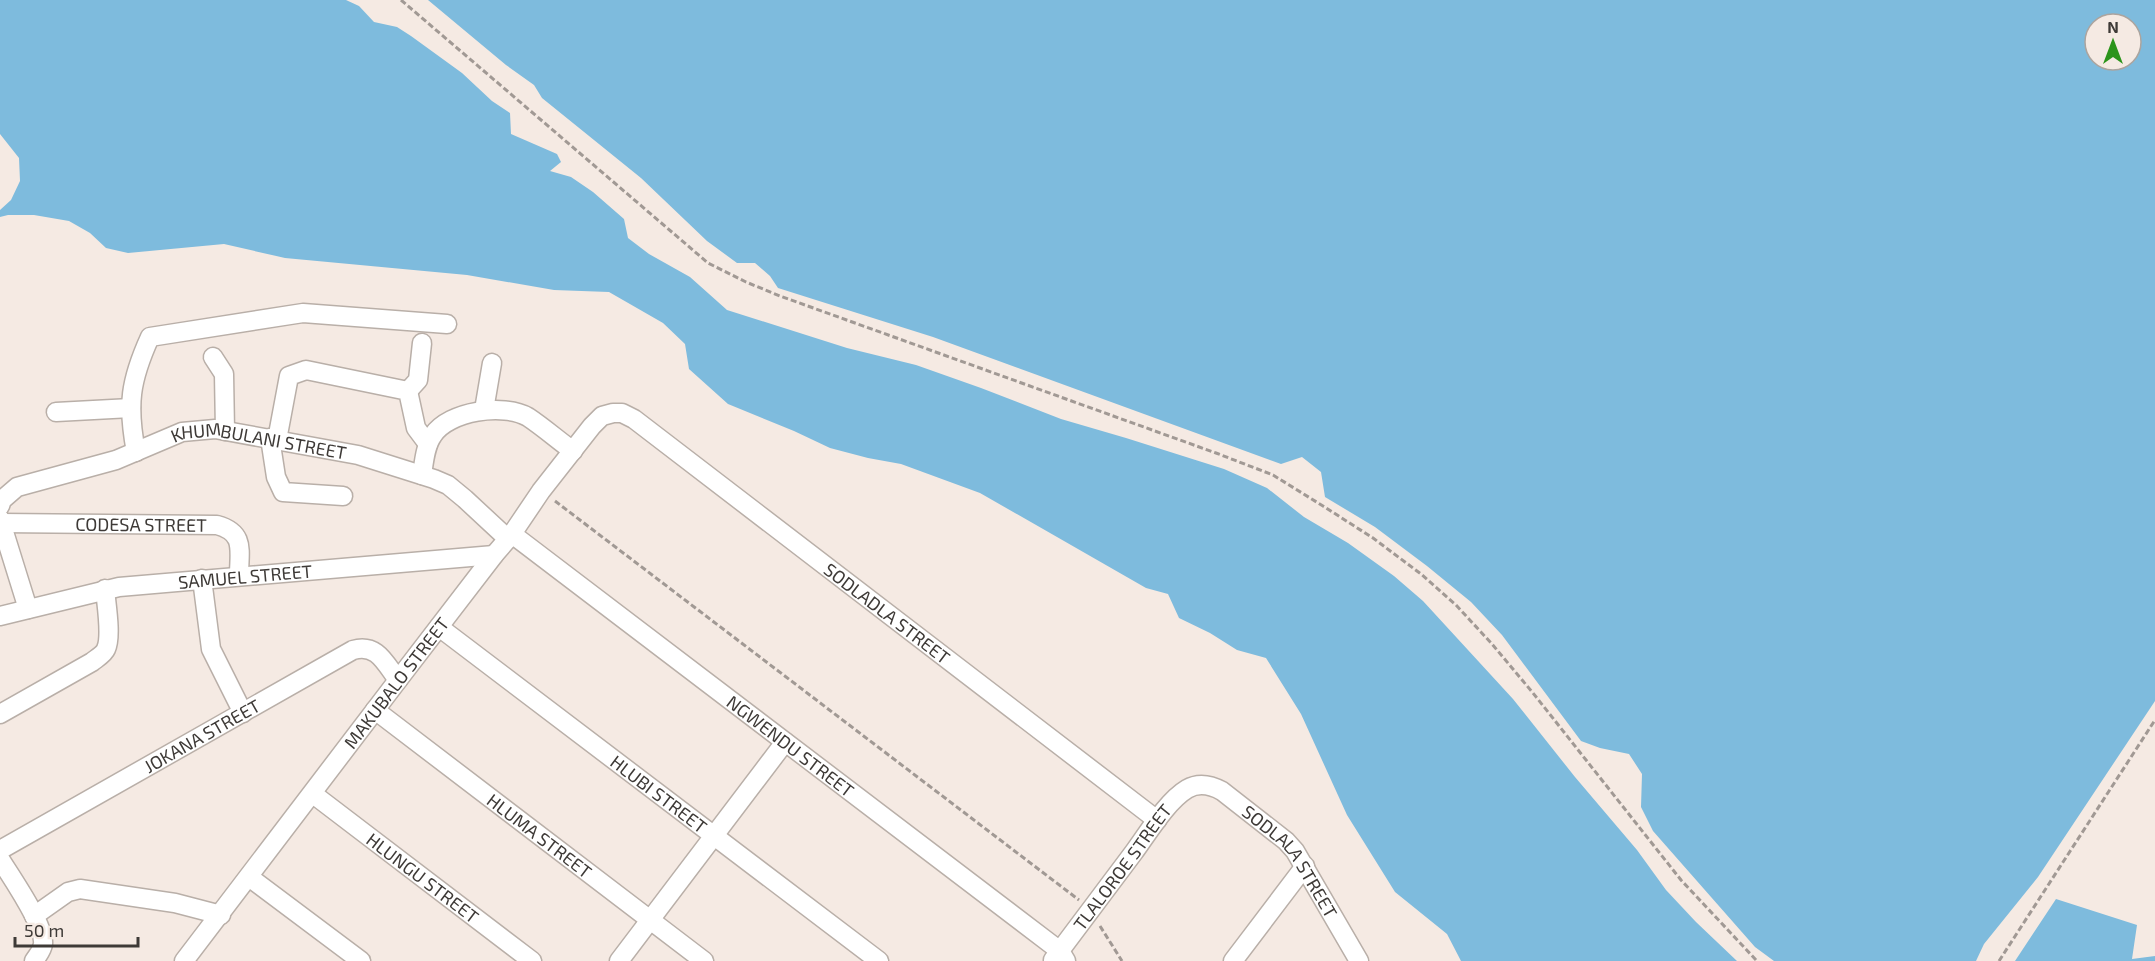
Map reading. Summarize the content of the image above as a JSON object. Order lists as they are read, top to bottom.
{
  "streets": {
    "street": [
      "KHUMBULANI STREET",
      "CODESA STREET",
      "SAMUEL STREET",
      "SODLADLA STREET",
      "MAKUBALO STREET",
      "JOKANA STREET",
      "NGWENDU STREET",
      "HLUBI STREET",
      "HLUMA STREET",
      "SODLALA STREET",
      "TLALOROE STREET",
      "HLUNGU STREET"
    ]
  },
  "crossings": [
    ["KHUMBULANI STREET", "MAKUBALO STREET"],
    ["KHUMBULANI STREET", "NGWENDU STREET"],
    ["CODESA STREET", "SAMUEL STREET"],
    ["SAMUEL STREET", "MAKUBALO STREET"],
    ["SODLADLA STREET", "MAKUBALO STREET"],
    ["SODLADLA STREET", "TLALOROE STREET"],
    ["MAKUBALO STREET", "JOKANA STREET"],
    ["MAKUBALO STREET", "NGWENDU STREET"],
    ["MAKUBALO STREET", "HLUBI STREET"],
    ["MAKUBALO STREET", "HLUMA STREET"],
    ["MAKUBALO STREET", "HLUNGU STREET"],
    ["NGWENDU STREET", "TLALOROE STREET"],
    ["SODLALA STREET", "TLALOROE STREET"]
  ],
  "scale_bar": "50 m",
  "north": "top"
}
